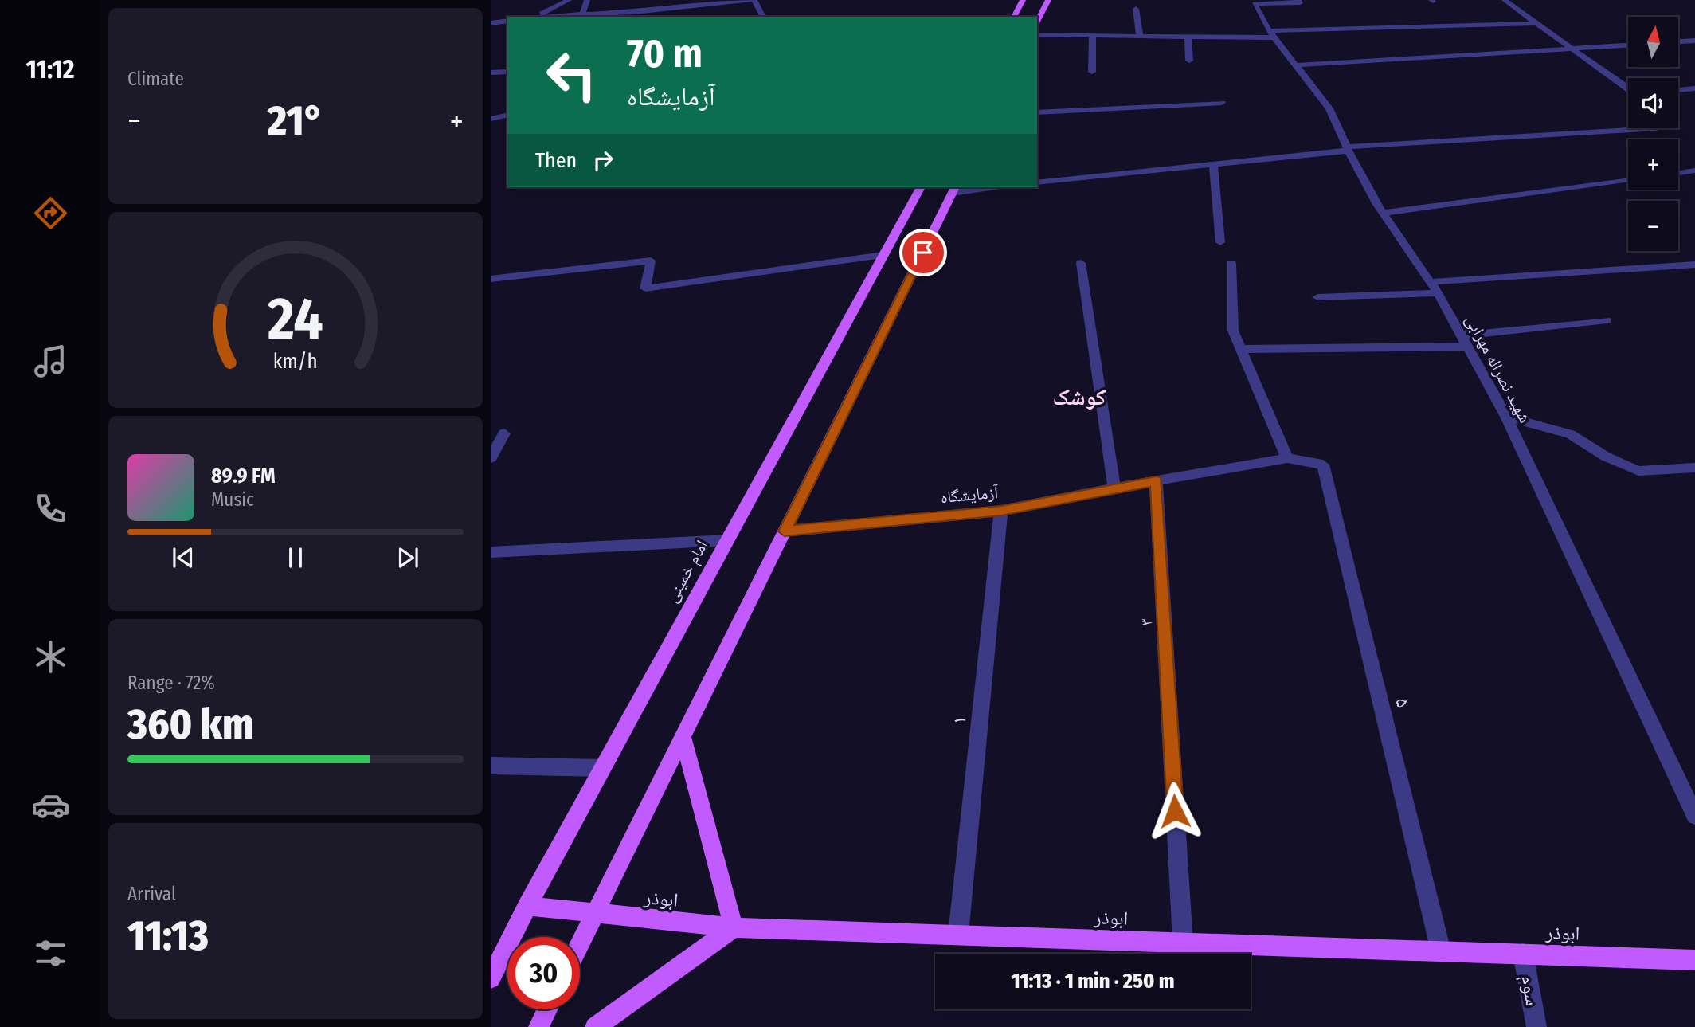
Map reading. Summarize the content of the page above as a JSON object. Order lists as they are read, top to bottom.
{
  "streets": {
    "main road": ["امام خمینی", "ابوذر"],
    "street": [
      "شهید نصراله مهرابی",
      "آزمایشگاه",
      "۳",
      "۵",
      "۱",
      "سوم"
    ]
  },
  "crossings": [
    ["آزمایشگاه", "۳"],
    ["آزمایشگاه", "۱"],
    ["امام خمینی", "ابوذر"],
    ["۳", "ابوذر"],
    ["۵", "ابوذر"],
    ["۱", "ابوذر"],
    ["ابوذر", "سوم"]
  ],
  "districts": ["کوشک"],
  "north": "top",
  "page": {
    "tabs": "11:12",
    "tile": [
      "Climate",
      ["Range · 72%", "360 km"],
      ["Arrival", "11:13"]
    ],
    "map_buttons": ["+", "−"],
    "turn": ["70 m", "آزمایشگاه"],
    "heat": ["−", "21°", "+"],
    "then": "Then",
    "song": ["89.9 FM", "Music"],
    "limit": "30",
    "trip": "11:13 · 1 min · 250 m",
    "gauge": ["24", "km/h"]
  }
}
